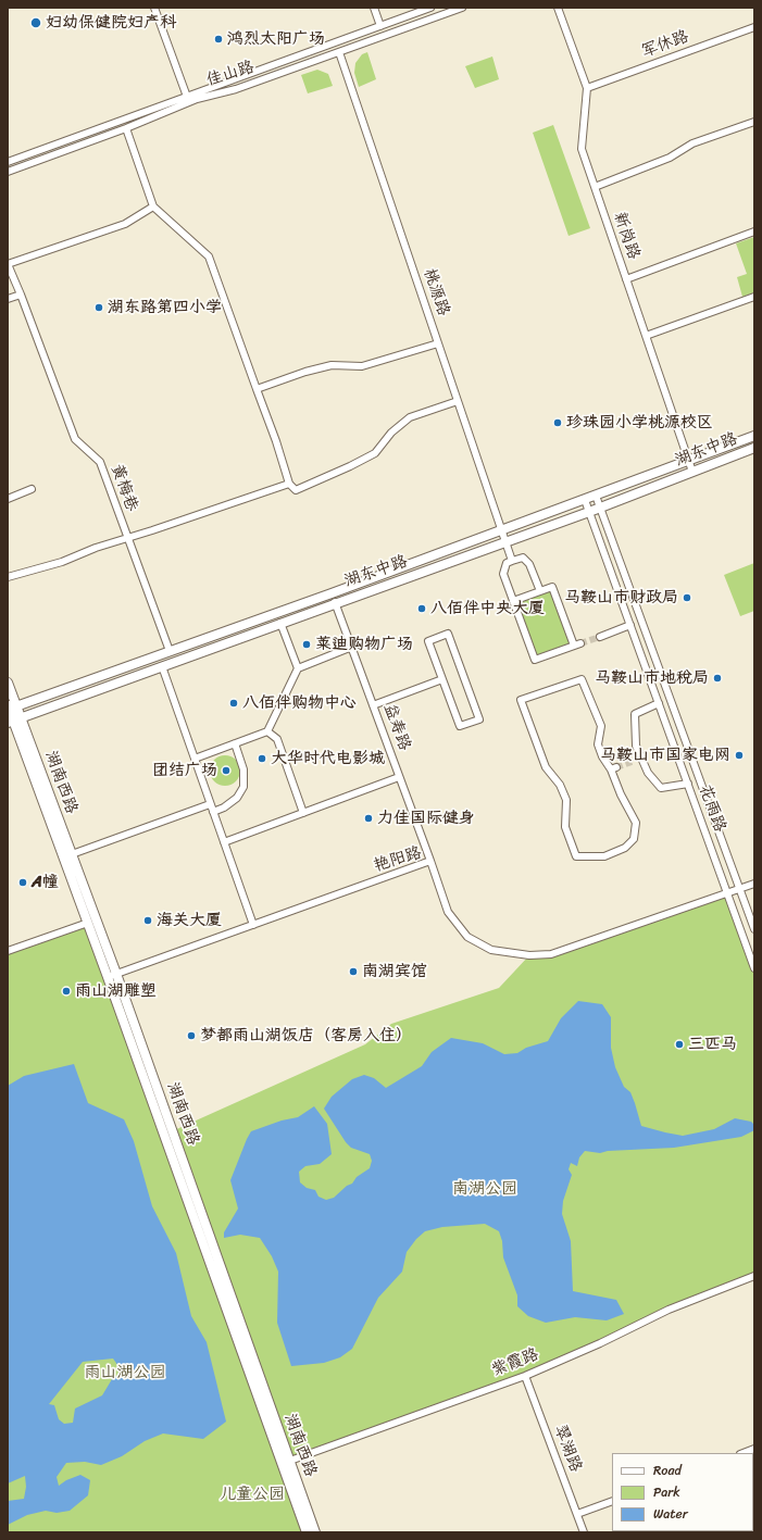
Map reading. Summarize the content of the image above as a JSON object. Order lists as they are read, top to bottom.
{
  "streets": {
    "main road": ["湖东中路", "湖南西路"],
    "street": [
      "军休路",
      "佳山路",
      "新岗路",
      "桃源路",
      "黄梅巷",
      "益寿路",
      "花雨路",
      "艳阳路",
      "紫霞路",
      "翠湖路"
    ]
  },
  "crossings": [
    ["军休路", "新岗路"],
    ["佳山路", "桃源路"],
    ["新岗路", "湖东中路"],
    ["桃源路", "湖东中路"],
    ["湖东中路", "黄梅巷"],
    ["湖东中路", "益寿路"],
    ["湖东中路", "湖南西路"],
    ["湖东中路", "花雨路"],
    ["益寿路", "艳阳路"],
    ["湖南西路", "艳阳路"],
    ["湖南西路", "紫霞路"],
    ["花雨路", "艳阳路"],
    ["紫霞路", "翠湖路"]
  ],
  "parks": ["南湖公园", "雨山湖公园", "儿童公园"],
  "places": [
    "妇幼保健院妇产科",
    "鸿烈太阳广场",
    "湖东路第四小学",
    "珍珠园小学桃源校区",
    "马鞍山市财政局",
    "八佰伴中央大厦",
    "莱迪购物广场",
    "马鞍山市地税局",
    "八佰伴购物中心",
    "马鞍山市国家电网",
    "大华时代电影城",
    "团结广场",
    "力佳国际健身",
    "A幢",
    "海关大厦",
    "南湖宾馆",
    "雨山湖雕塑",
    "梦都雨山湖饭店（客房入住）",
    "三匹马"
  ],
  "legend": ["Road", "Park", "Water"]
}
